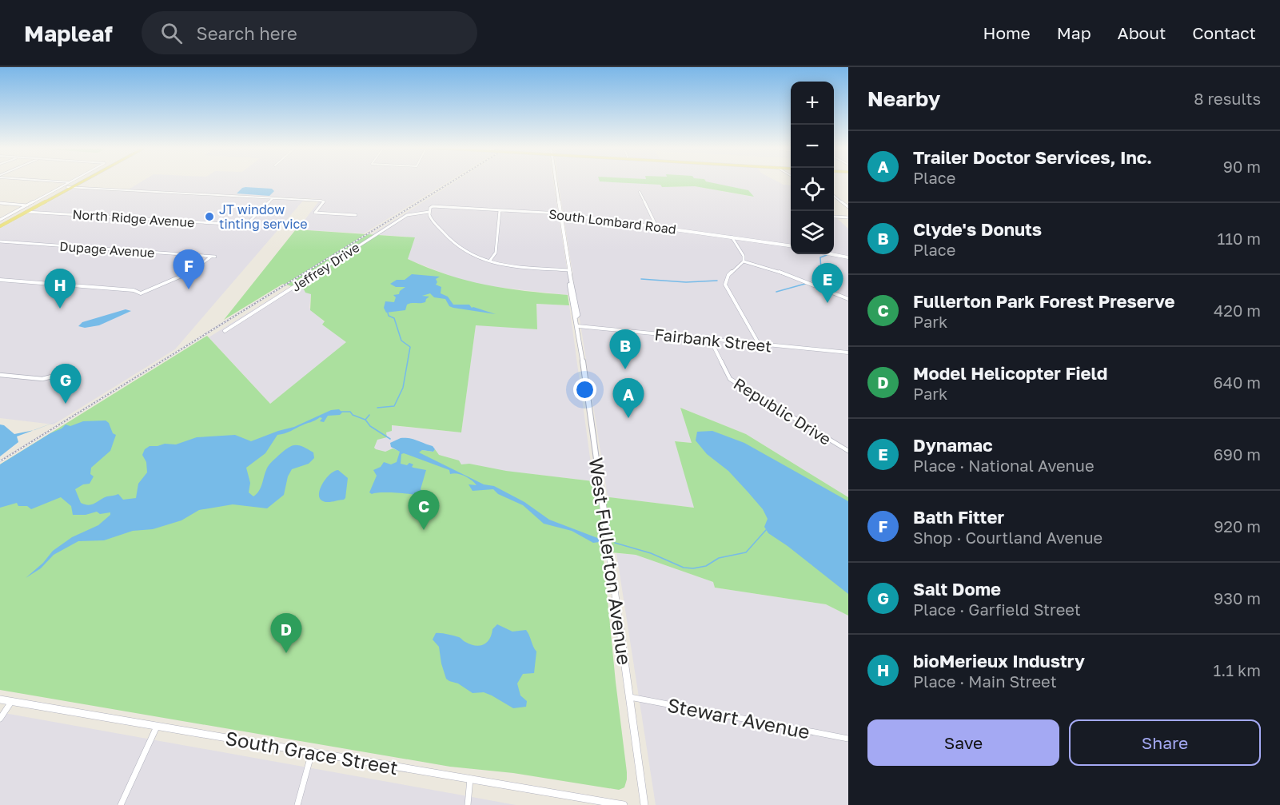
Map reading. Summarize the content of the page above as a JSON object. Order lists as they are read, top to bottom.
{
  "streets": {
    "street": [
      "North Ridge Avenue",
      "South Lombard Road",
      "Dupage Avenue",
      "Jeffrey Drive",
      "Fairbank Street",
      "Republic Drive",
      "West Fullerton Avenue",
      "Stewart Avenue",
      "South Grace Street"
    ]
  },
  "crossings": [
    ["South Lombard Road", "Jeffrey Drive"],
    ["South Lombard Road", "West Fullerton Avenue"],
    ["Fairbank Street", "Republic Drive"],
    ["Fairbank Street", "West Fullerton Avenue"],
    ["West Fullerton Avenue", "Stewart Avenue"]
  ],
  "places": ["JT window tinting service"],
  "page": {
    "header": "Mapleaf",
    "search": "Search here",
    "nav": [
      "Home",
      "Map",
      "About",
      "Contact"
    ],
    "heading": ["Nearby", "8 results"],
    "map_buttons": ["+", "−"],
    "list": [
      {
        "mark": "A",
        "name": "Trailer Doctor Services, Inc.",
        "note": "Place",
        "value": "90 m"
      },
      {
        "mark": "B",
        "name": "Clyde's Donuts",
        "note": "Place",
        "value": "110 m"
      },
      {
        "mark": "C",
        "name": "Fullerton Park Forest Preserve",
        "note": "Park",
        "value": "420 m"
      },
      {
        "mark": "D",
        "name": "Model Helicopter Field",
        "note": "Park",
        "value": "640 m"
      },
      {
        "mark": "E",
        "name": "Dynamac",
        "note": "Place · National Avenue",
        "value": "690 m"
      },
      {
        "mark": "F",
        "name": "Bath Fitter",
        "note": "Shop · Courtland Avenue",
        "value": "920 m"
      },
      {
        "mark": "G",
        "name": "Salt Dome",
        "note": "Place · Garfield Street",
        "value": "930 m"
      },
      {
        "mark": "H",
        "name": "bioMerieux Industry",
        "note": "Place · Main Street",
        "value": "1.1 km"
      }
    ],
    "pins": [
      "F",
      "E",
      "H",
      "B",
      "G",
      "A",
      "C",
      "D"
    ],
    "buttons": ["Save", "Share"]
  }
}
